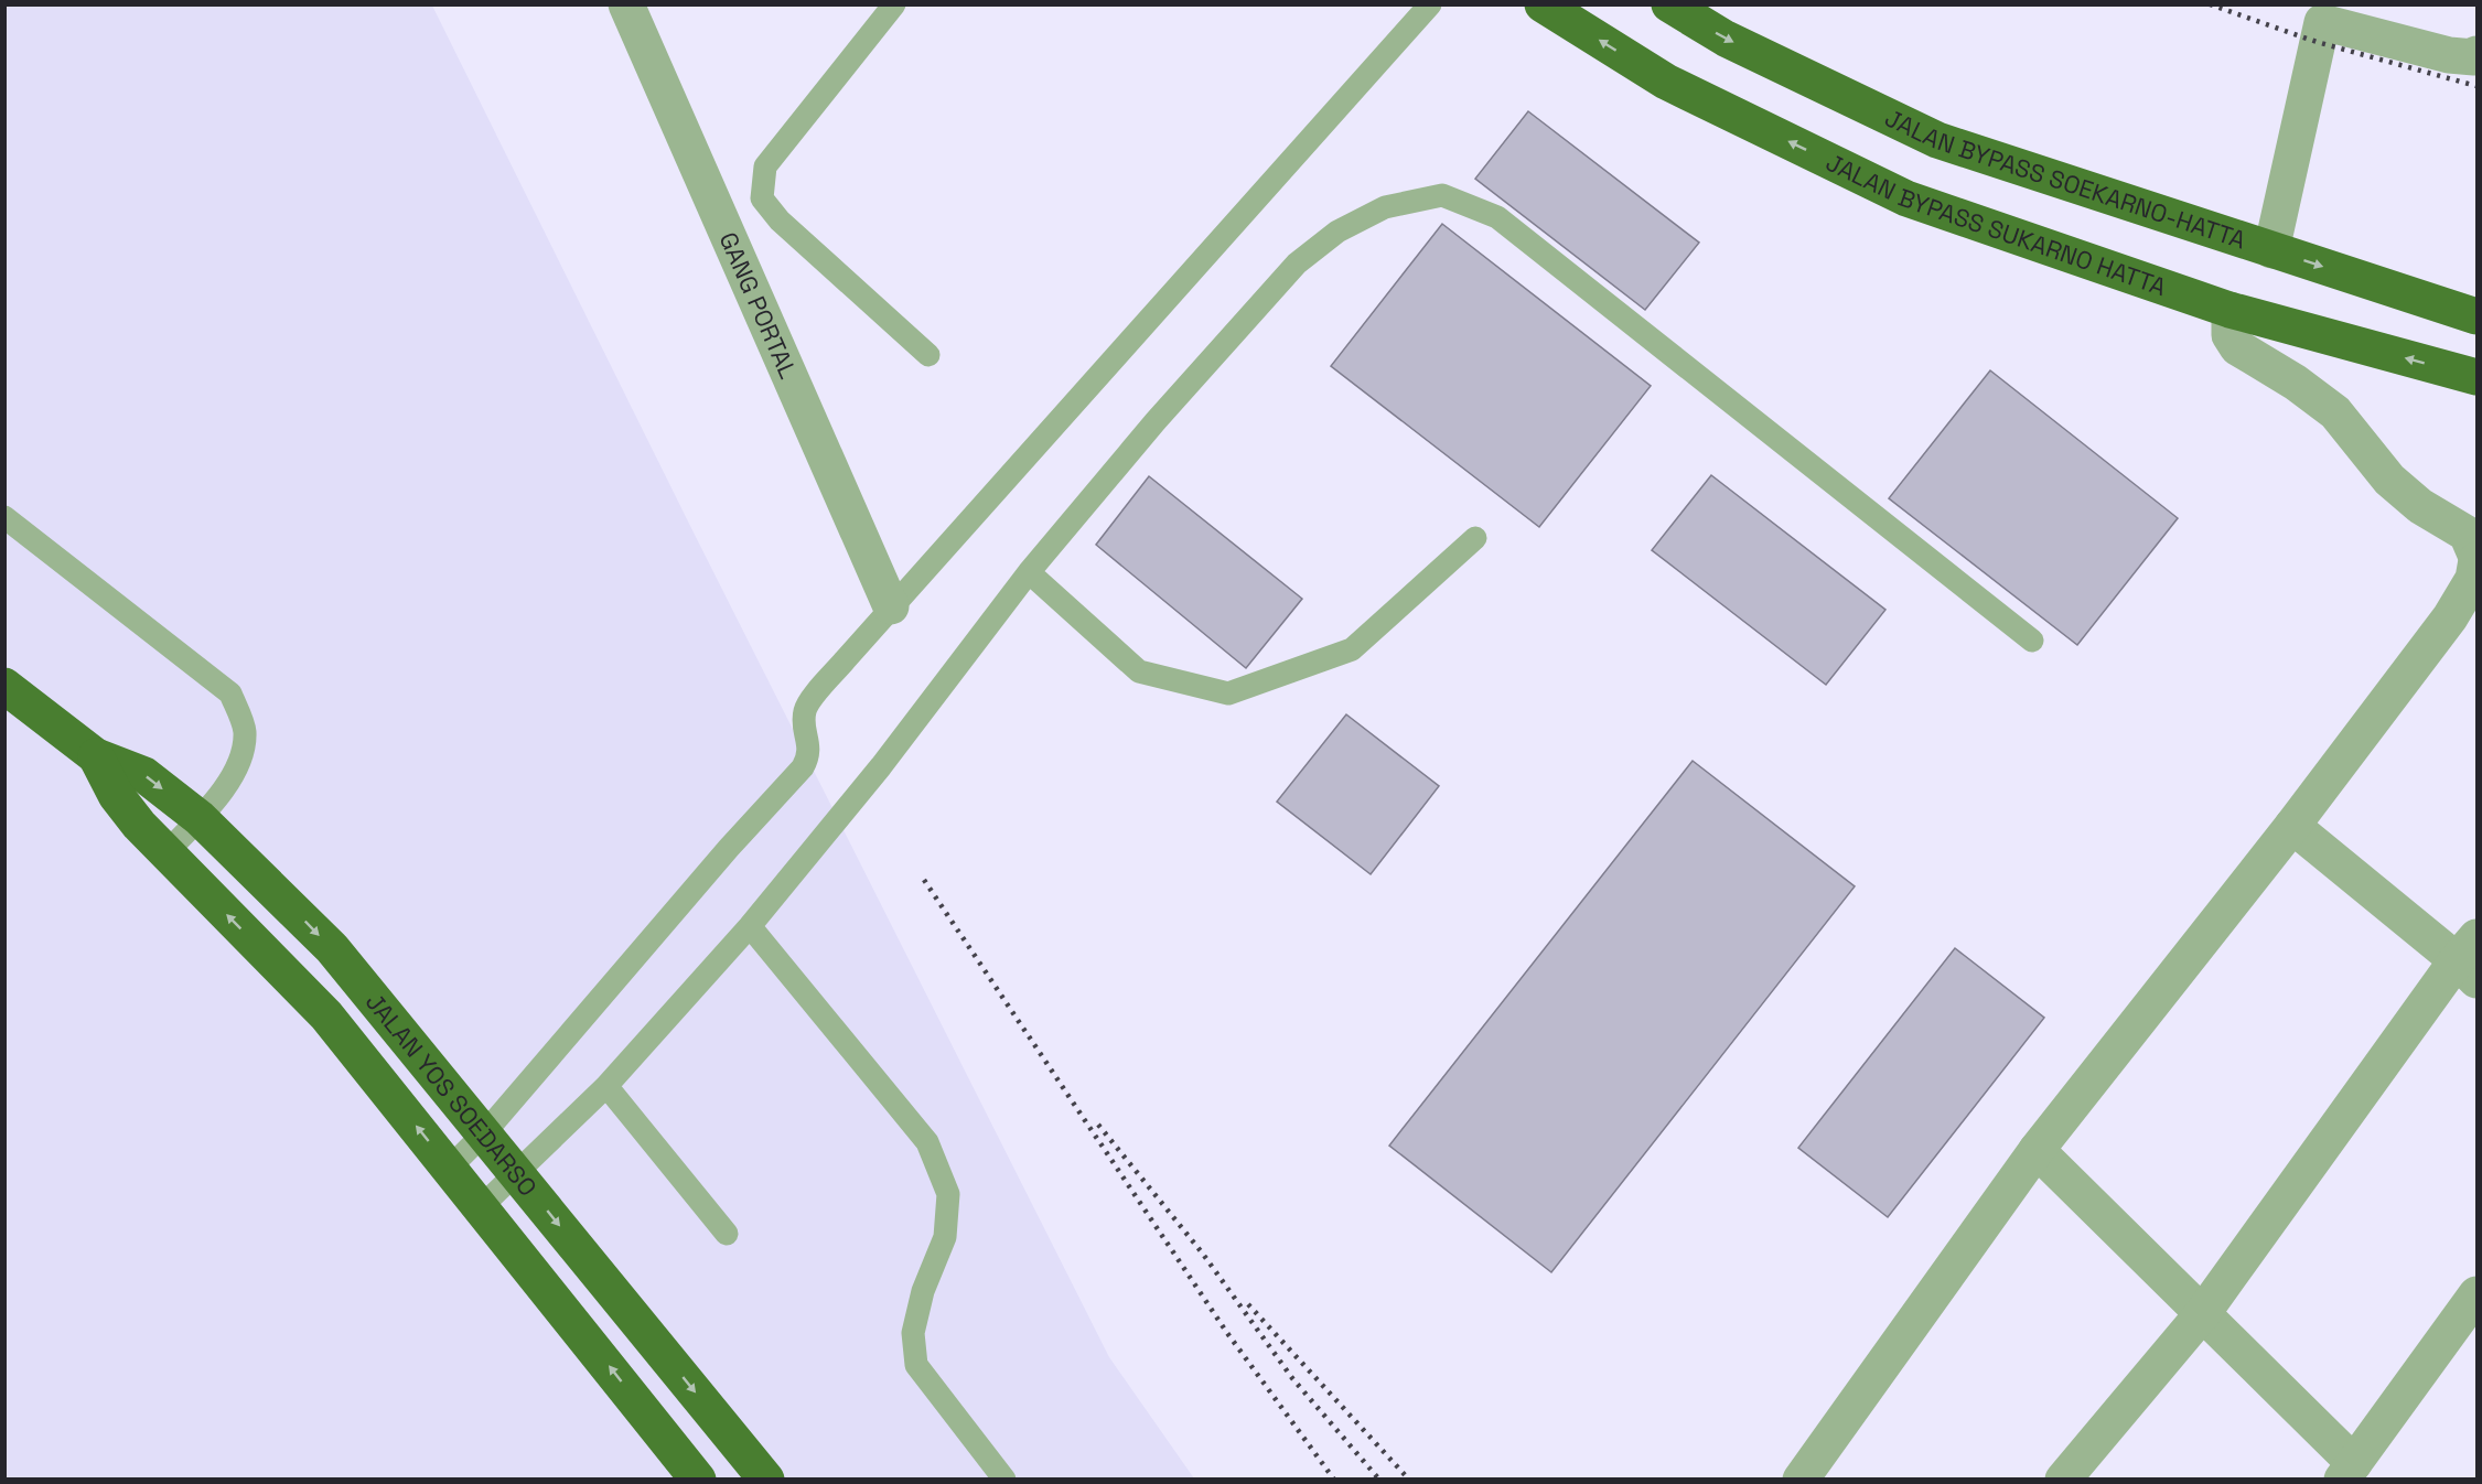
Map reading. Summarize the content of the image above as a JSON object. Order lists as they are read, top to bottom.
{
  "streets": {
    "highway": ["JALAN BYPASS SOEKARNO-HATTA", "JALAN BYPASS SUKARNO HATTA", "JALAN YOS SOEDARSO"],
    "street": ["GANG PORTAL"]
  },
  "one_way": ["JALAN BYPASS SOEKARNO-HATTA", "JALAN BYPASS SUKARNO HATTA"]
}
